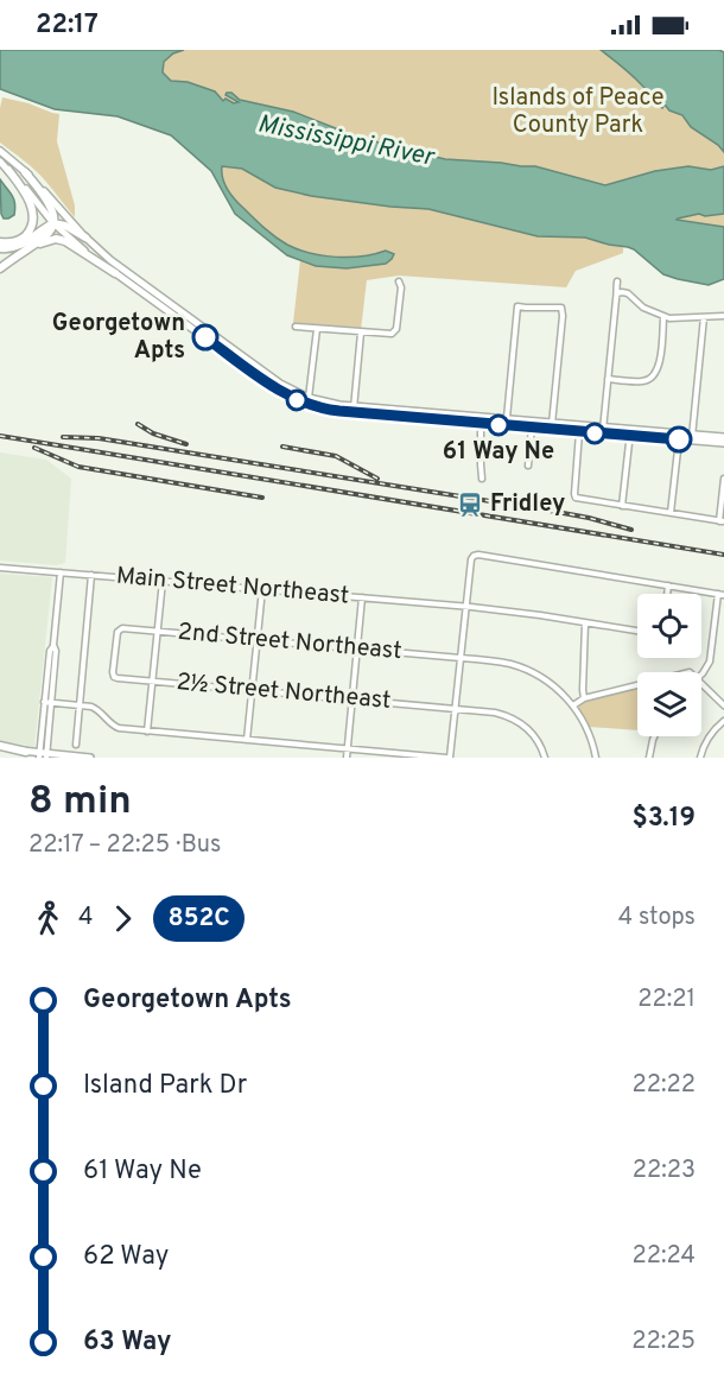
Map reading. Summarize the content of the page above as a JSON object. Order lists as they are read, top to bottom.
{
  "streets": {
    "street": ["Main Street Northeast", "2nd Street Northeast", "2½ Street Northeast"]
  },
  "crossings": [
    ["2nd Street Northeast", "2½ Street Northeast"]
  ],
  "water": ["Mississippi River"],
  "parks": ["Islands of Peace County Park"],
  "places": {
    "other": ["Georgetown Apts", "61 Way Ne"],
    "station": ["Fridley"]
  },
  "lines": ["bus line 852C"],
  "page": {
    "status": "22:17",
    "heading": ["8 min", "22:17 – 22:25 · Bus", "$3.19"],
    "legs": ["4", "852C", "4 stops"],
    "list": [
      {
        "name": "Georgetown Apts",
        "value": "22:21"
      },
      {
        "name": "Island Park Dr",
        "value": "22:22"
      },
      {
        "name": "61 Way Ne",
        "value": "22:23"
      },
      {
        "name": "62 Way",
        "value": "22:24"
      },
      {
        "name": "63 Way",
        "value": "22:25"
      }
    ]
  }
}
